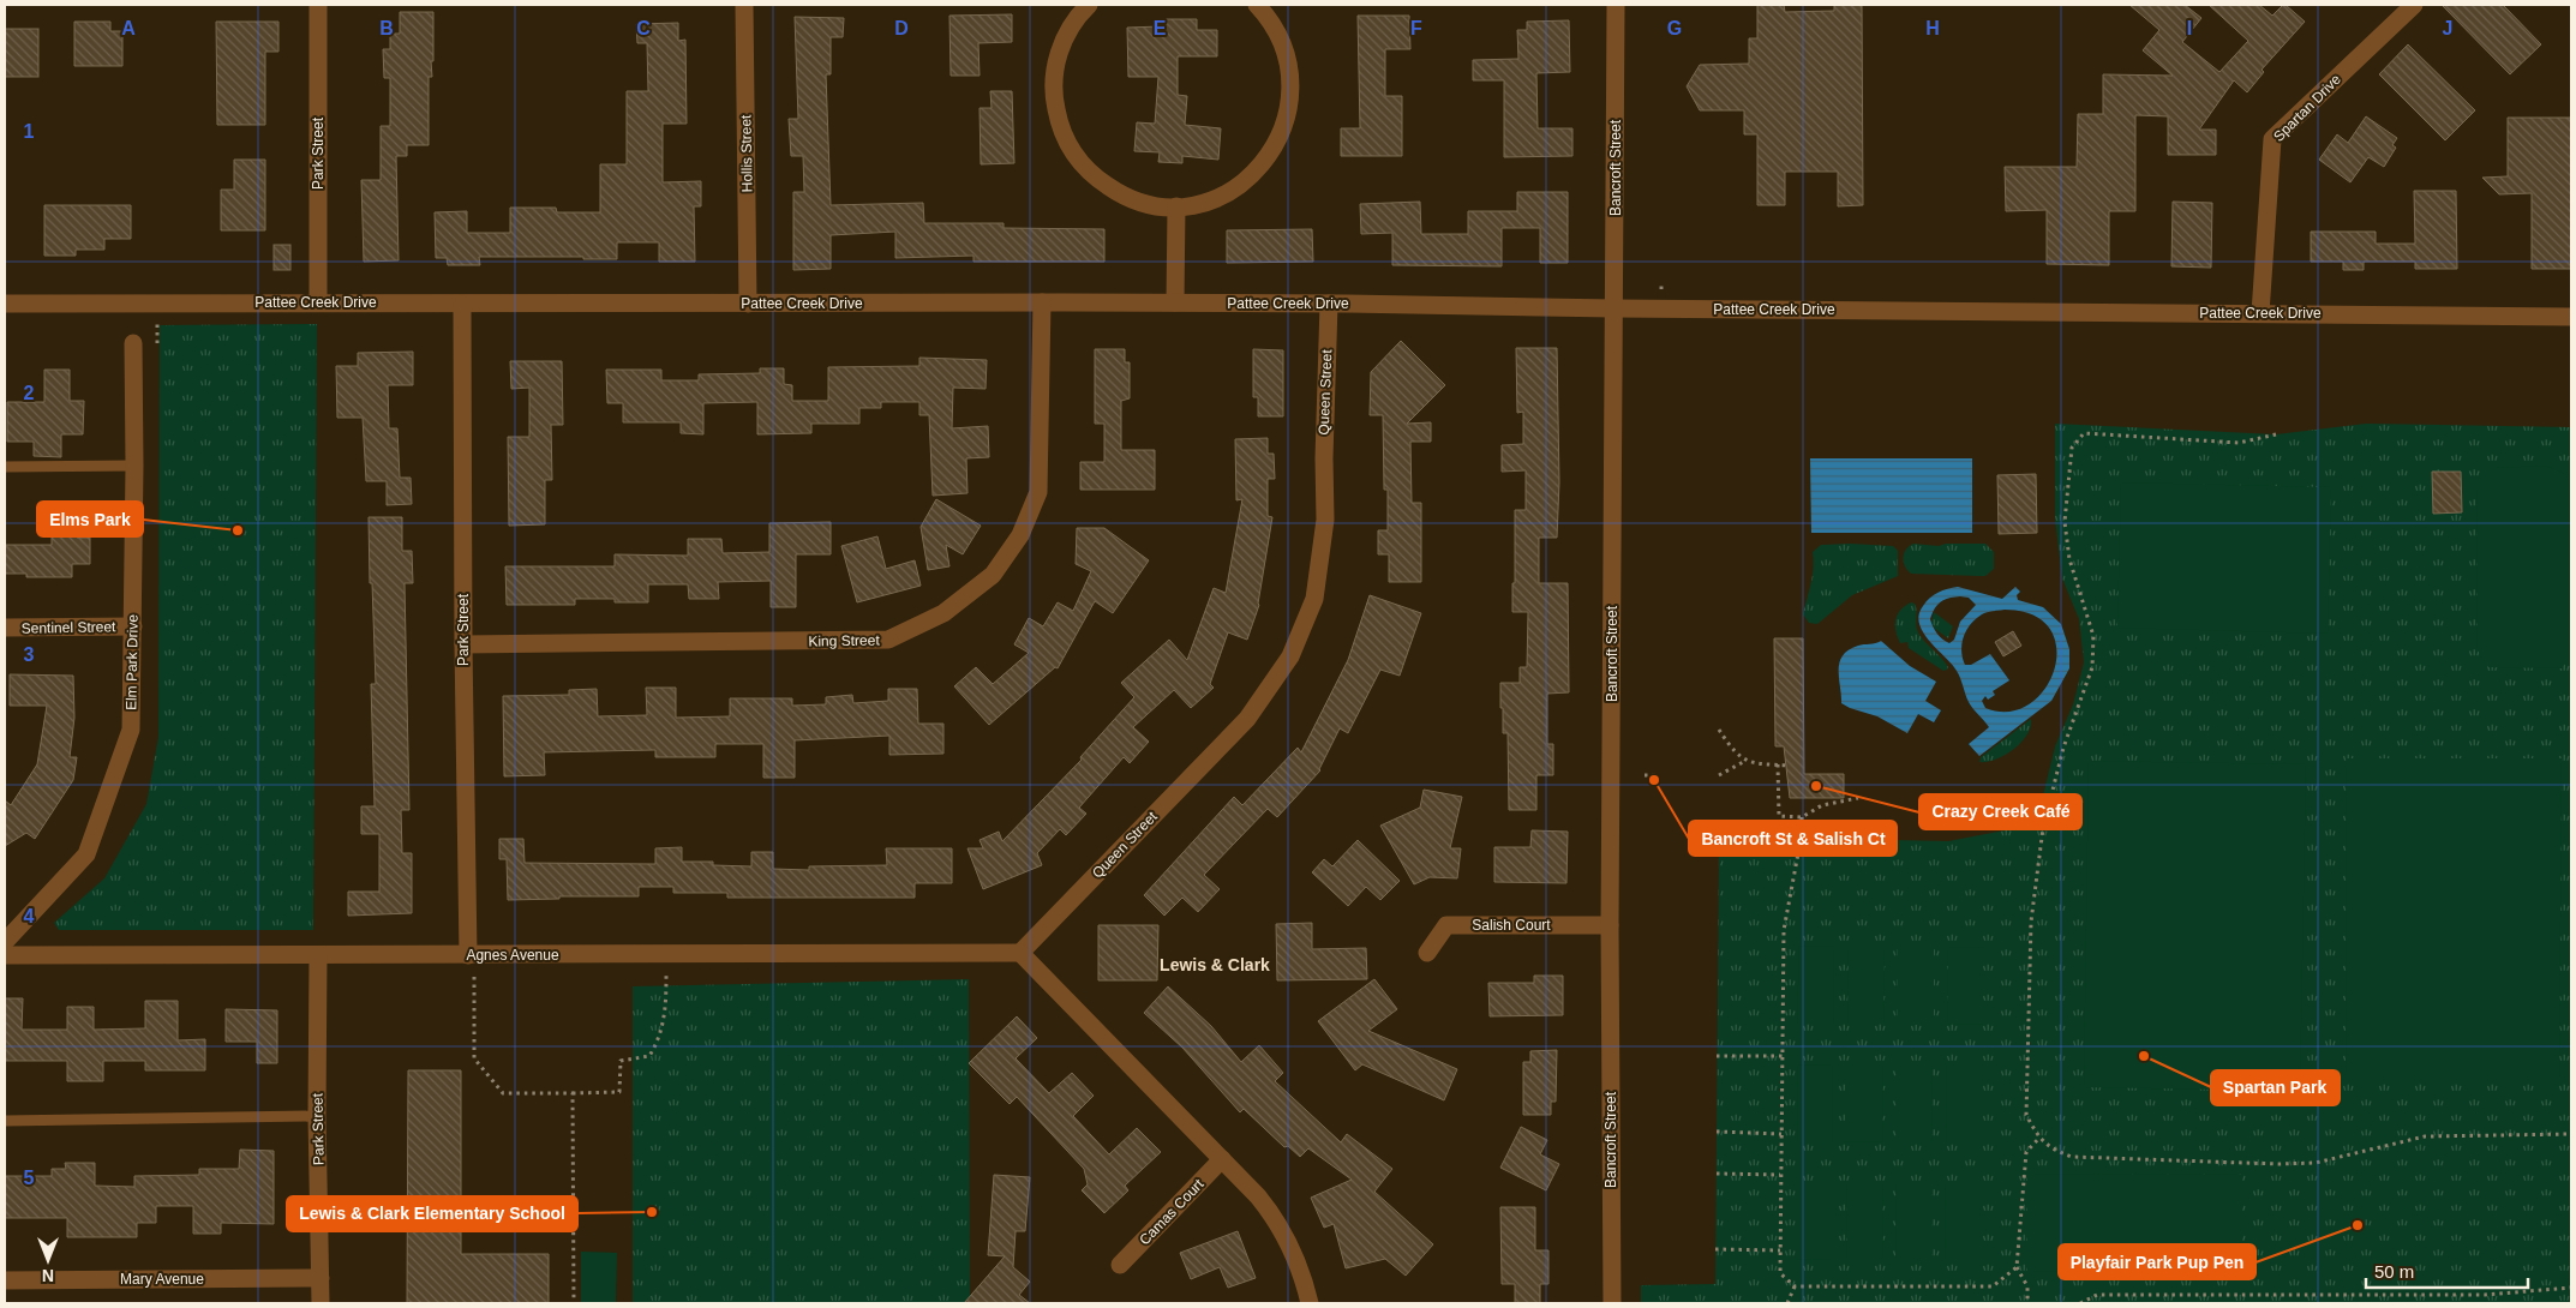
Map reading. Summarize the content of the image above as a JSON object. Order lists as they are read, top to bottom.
{
  "streets": {
    "street": [
      "Spartan Drive",
      "Park Street",
      "Hollis Street",
      "Bancroft Street",
      "Pattee Creek Drive",
      "Queen Street",
      "Sentinel Street",
      "King Street",
      "Elm Park Drive",
      "Salish Court",
      "Agnes Avenue",
      "Camas Court",
      "Mary Avenue"
    ]
  },
  "crossings": [
    ["Spartan Drive", "Pattee Creek Drive"],
    ["Park Street", "Pattee Creek Drive"],
    ["Park Street", "King Street"],
    ["Park Street", "Agnes Avenue"],
    ["Park Street", "Mary Avenue"],
    ["Hollis Street", "Pattee Creek Drive"],
    ["Bancroft Street", "Pattee Creek Drive"],
    ["Bancroft Street", "Salish Court"],
    ["Pattee Creek Drive", "Queen Street"],
    ["Pattee Creek Drive", "King Street"],
    ["Queen Street", "Agnes Avenue"],
    ["Sentinel Street", "Elm Park Drive"]
  ],
  "districts": ["Lewis & Clark"],
  "places": [
    "Elms Park",
    "Bancroft St & Salish Ct",
    "Crazy Creek Café",
    "Spartan Park",
    "Lewis & Clark Elementary School",
    "Playfair Park Pup Pen"
  ],
  "scale_bar": "50 m",
  "north": "bottom",
  "grid": {
    "columns": [
      "A",
      "B",
      "C",
      "D",
      "E",
      "F",
      "G",
      "H",
      "I",
      "J"
    ],
    "rows": [
      "1",
      "2",
      "3",
      "4",
      "5"
    ]
  }
}
